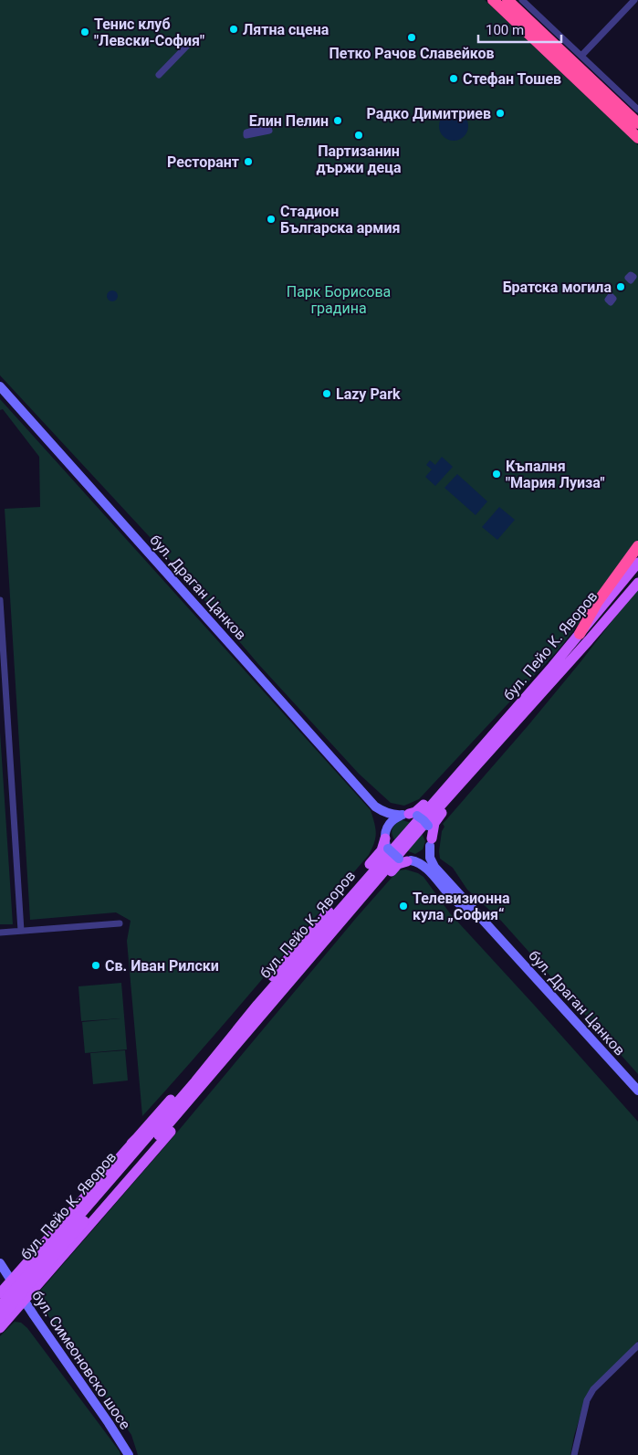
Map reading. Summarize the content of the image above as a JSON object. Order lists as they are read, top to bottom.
{
  "streets": {
    "main road": ["бул. Драган Цанков", "бул. Пейо К. Яворов", "бул. Симеоновско шосе"]
  },
  "parks": ["Парк Борисова градина"],
  "places": [
    "Лятна сцена",
    "Тенис клуб \"Левски-София\"",
    "Петко Рачов Славейков",
    "Стефан Тошев",
    "Радко Димитриев",
    "Елин Пелин",
    "Партизанин държи деца",
    "Ресторант",
    "Стадион Българска армия",
    "Братска могила",
    "Lazy Park",
    "Къпалня \"Мария Луиза\"",
    "Телевизионна кула „София“",
    "Св. Иван Рилски"
  ],
  "scale_bar": "100 m"
}
